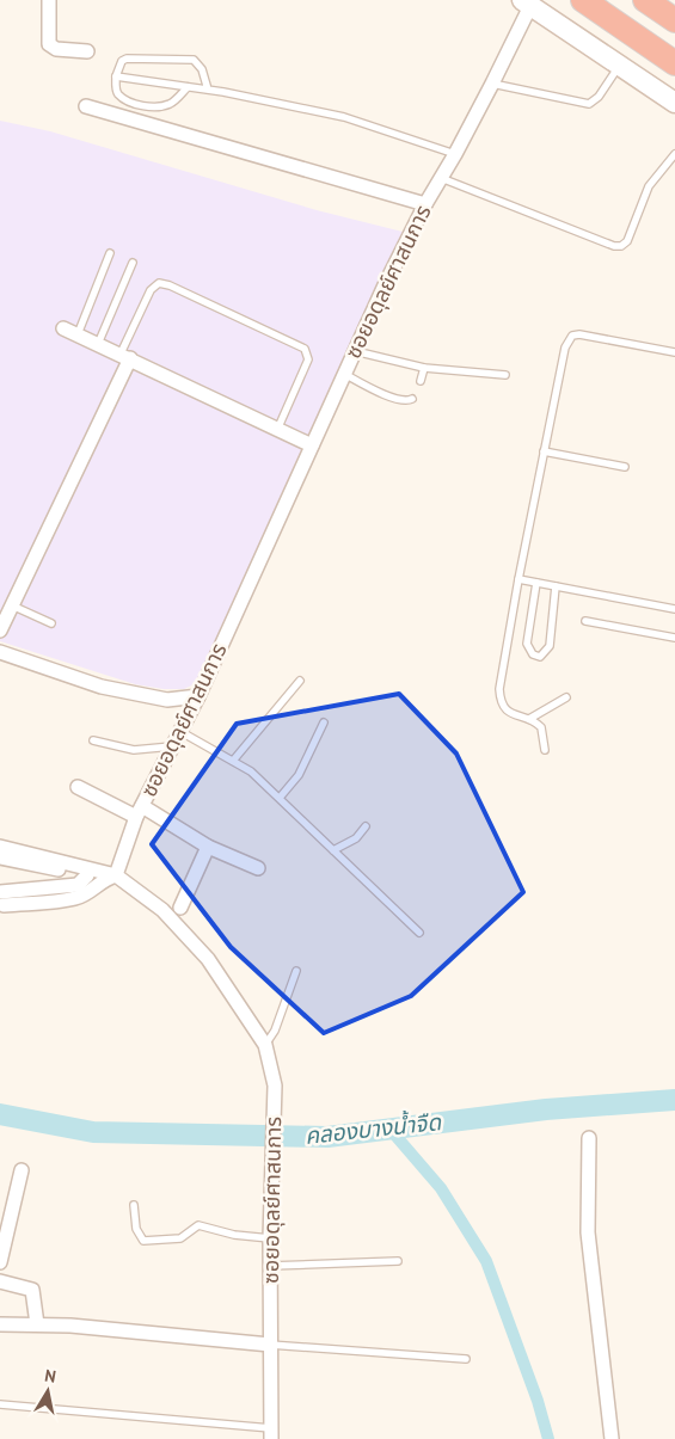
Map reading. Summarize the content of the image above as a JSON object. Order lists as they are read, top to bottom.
{
  "streets": {
    "street": ["ซอยอดุลย์ศาสนการ"]
  },
  "water": ["คลองบางน้ำจืด"],
  "north": "top"
}
